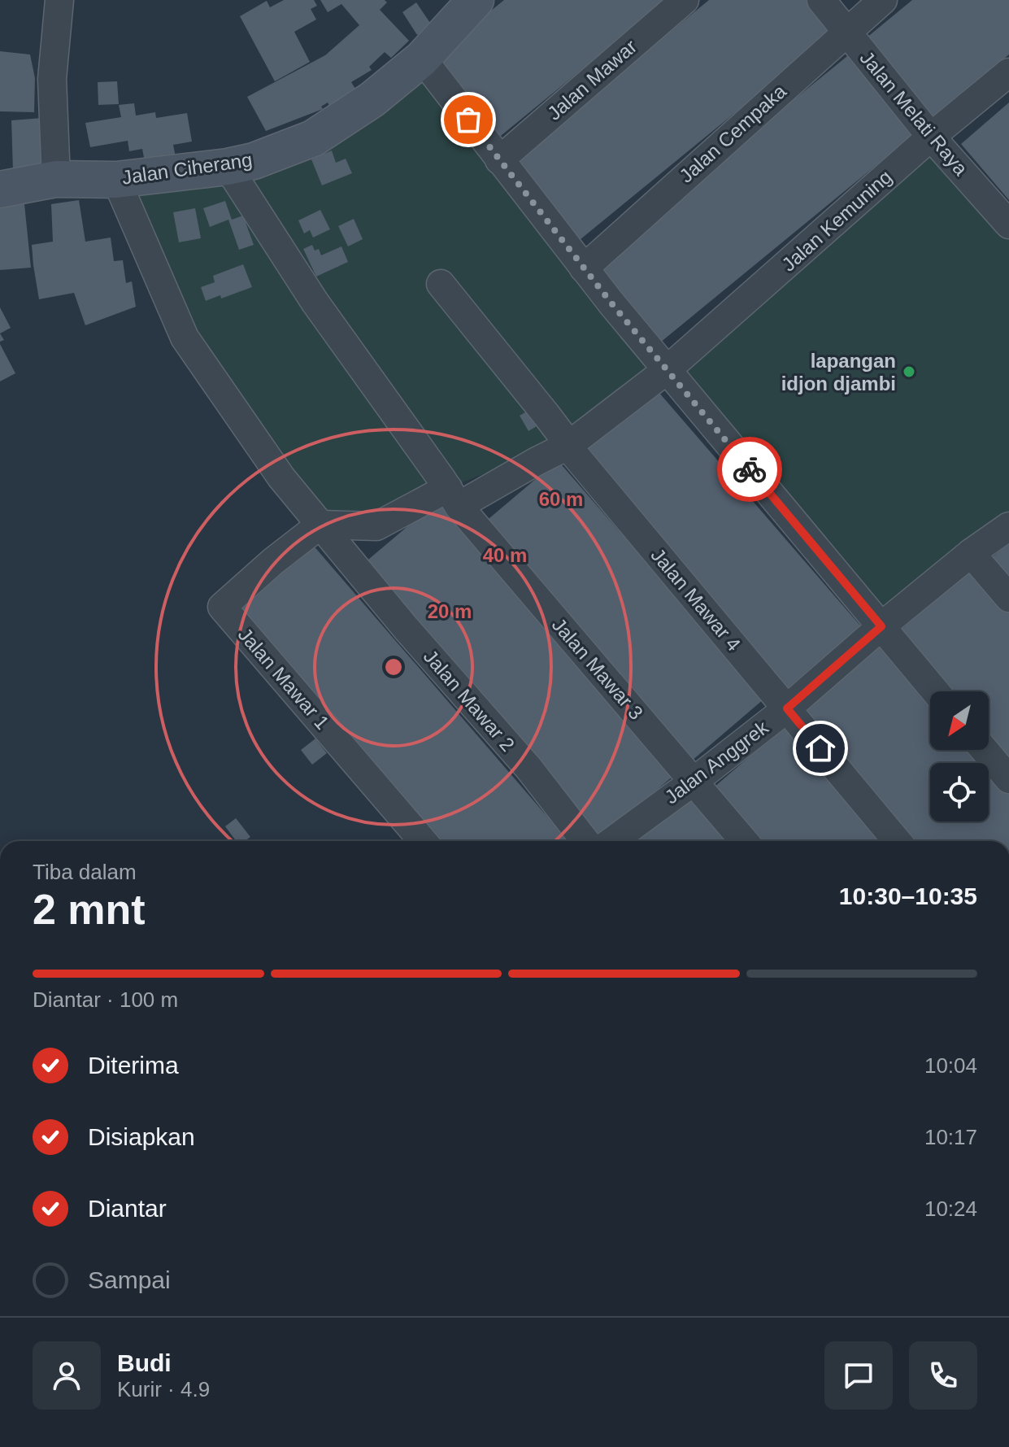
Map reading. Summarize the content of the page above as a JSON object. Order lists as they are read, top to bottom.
{
  "streets": {
    "street": [
      "Jalan Mawar",
      "Jalan Melati Raya",
      "Jalan Cempaka",
      "Jalan Ciherang",
      "Jalan Kemuning",
      "Jalan Mawar 4",
      "Jalan Mawar 3",
      "Jalan Mawar 1",
      "Jalan Mawar 2",
      "Jalan Anggrek"
    ]
  },
  "crossings": [
    ["Jalan Melati Raya", "Jalan Cempaka"],
    ["Jalan Melati Raya", "Jalan Kemuning"],
    ["Jalan Ciherang", "Jalan Mawar 3"],
    ["Jalan Ciherang", "Jalan Mawar 2"],
    ["Jalan Mawar 4", "Jalan Anggrek"],
    ["Jalan Mawar 3", "Jalan Anggrek"],
    ["Jalan Mawar 1", "Jalan Mawar 2"]
  ],
  "places": ["lapangan idjon djambi"],
  "north": "bottom left",
  "page": {
    "heading": ["2 mnt", "Tiba dalam", "10:30–10:35"],
    "panel": ["Budi", "Kurir · 4.9"],
    "bar": "Diantar · 100 m",
    "list": [
      ["Diterima", "10:04"],
      ["Disiapkan", "10:17"],
      ["Diantar", "10:24"],
      "Sampai"
    ]
  },
  "rings": ["60 m", "40 m", "20 m"]
}
